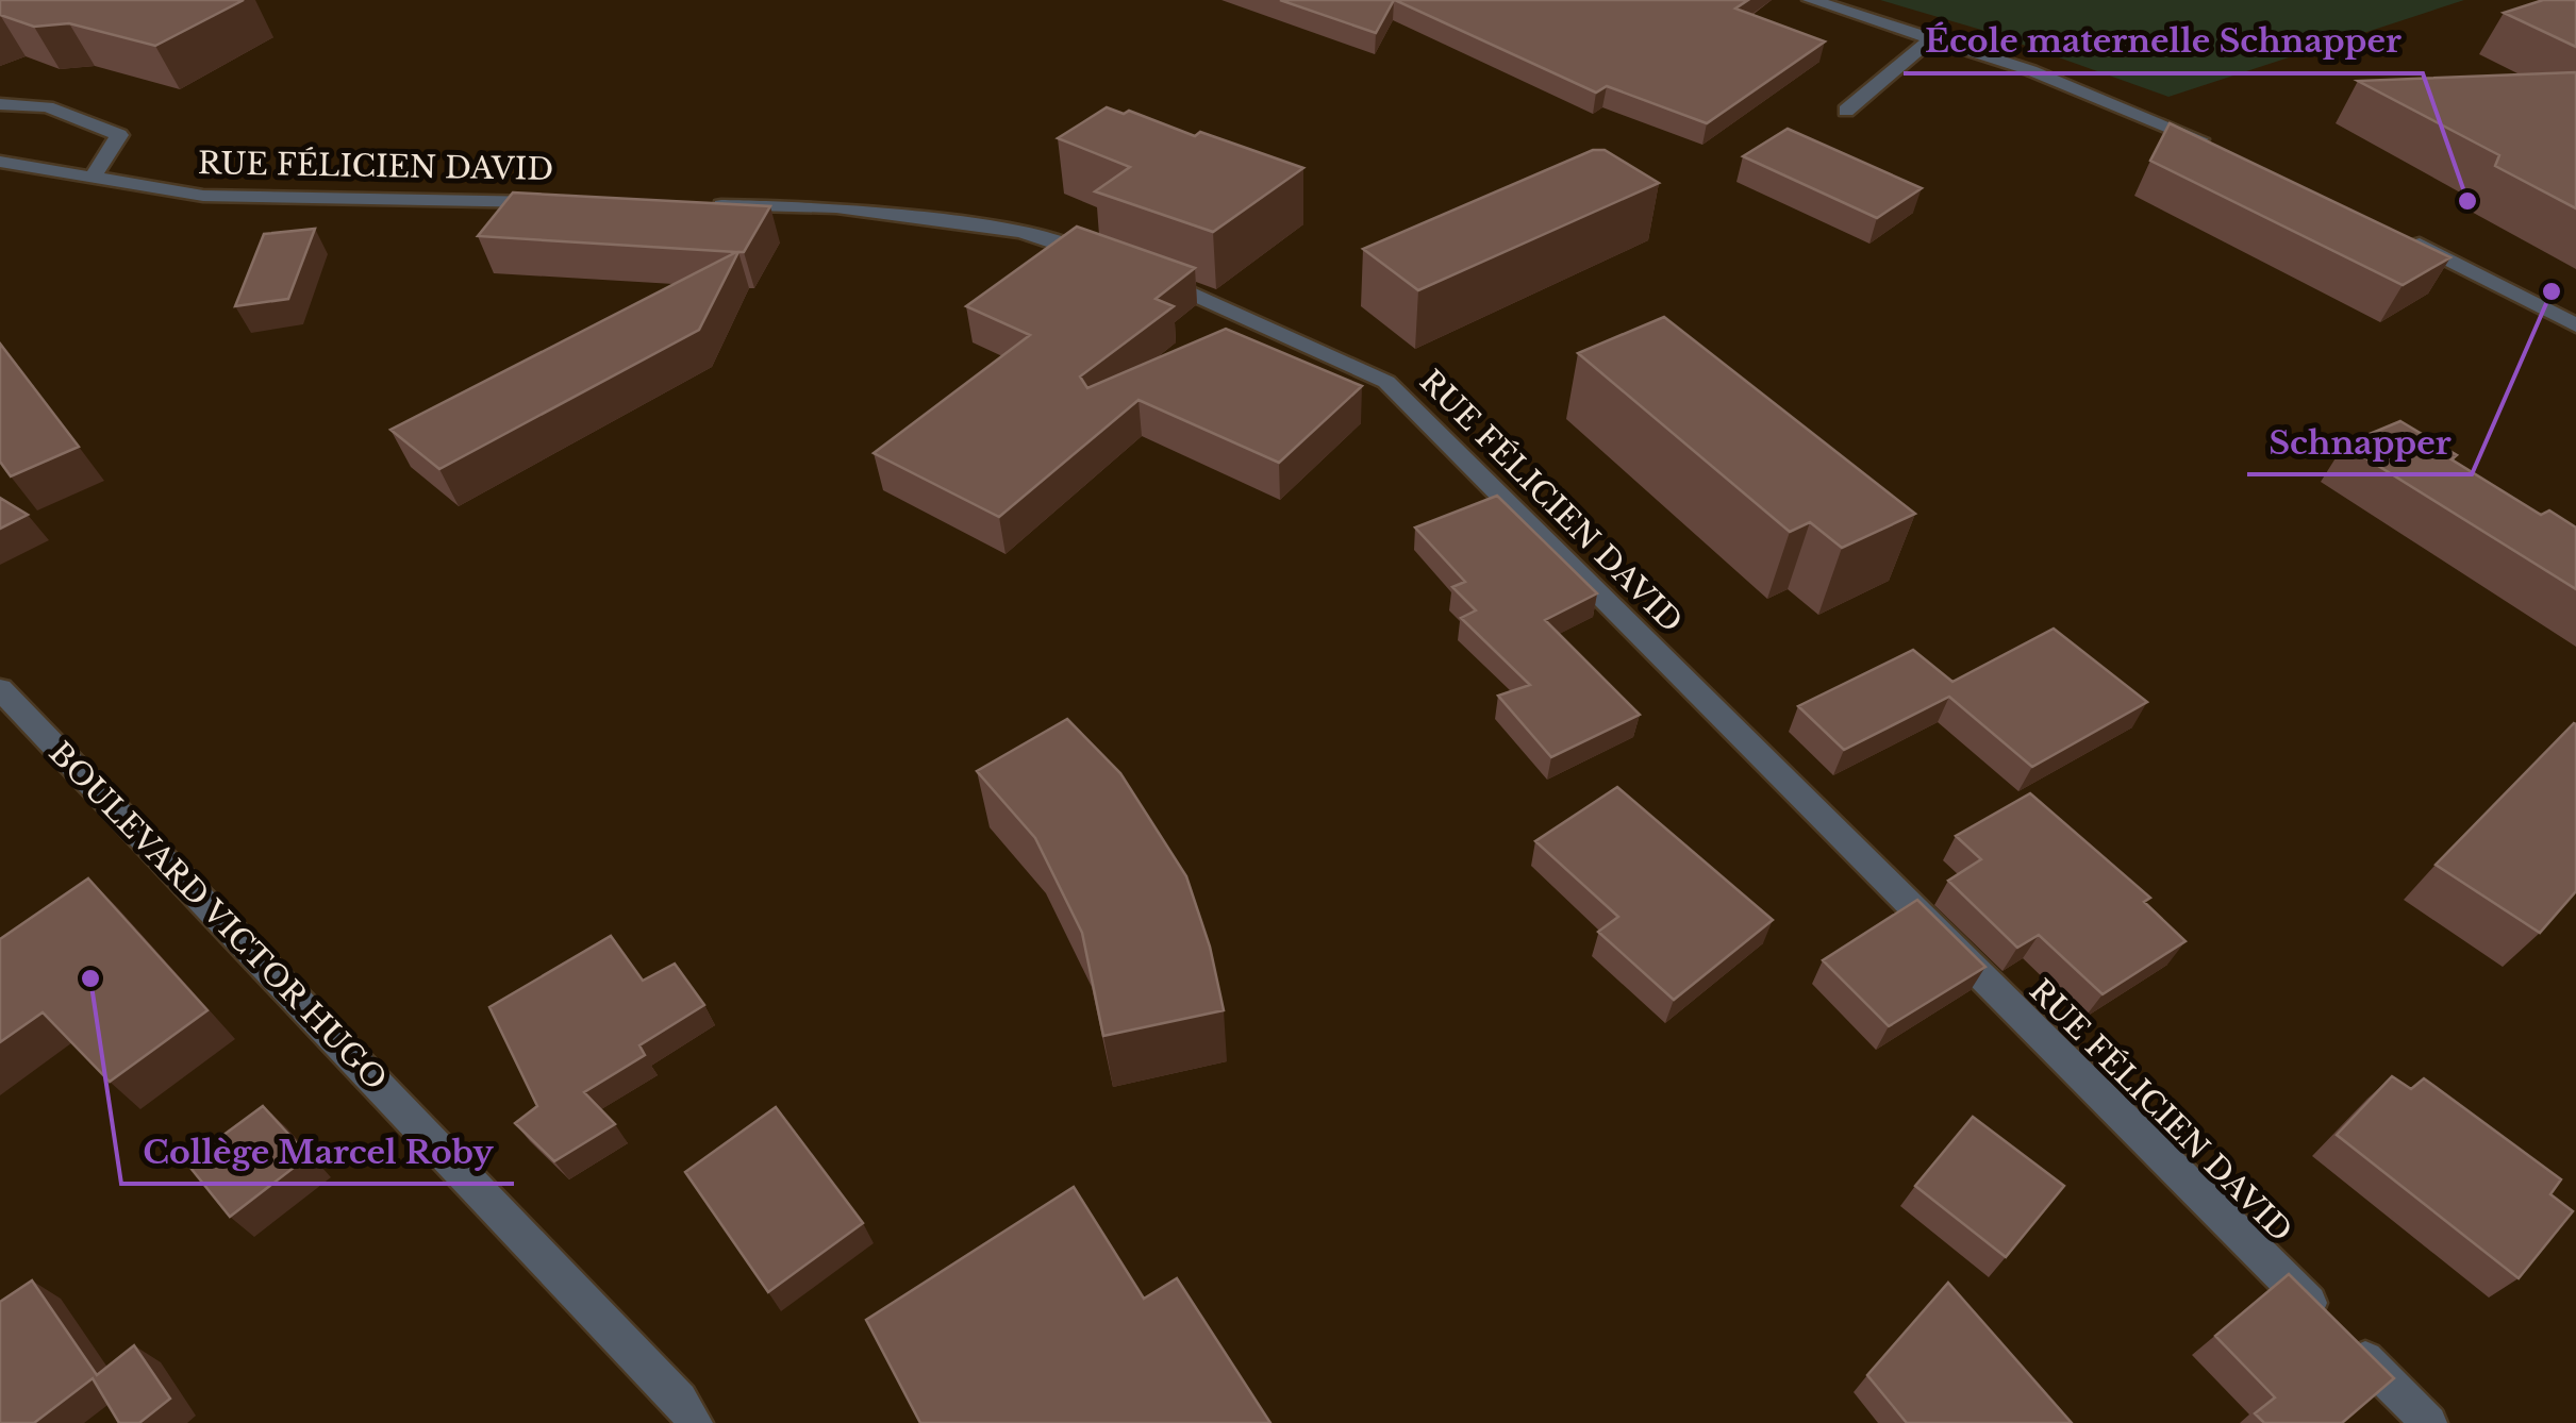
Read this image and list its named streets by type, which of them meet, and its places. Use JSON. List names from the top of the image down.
{
  "streets": {
    "street": ["RUE FÉLICIEN DAVID", "BOULEVARD VICTOR HUGO"]
  },
  "places": ["École maternelle Schnapper", "Schnapper", "Collège Marcel Roby"]
}
